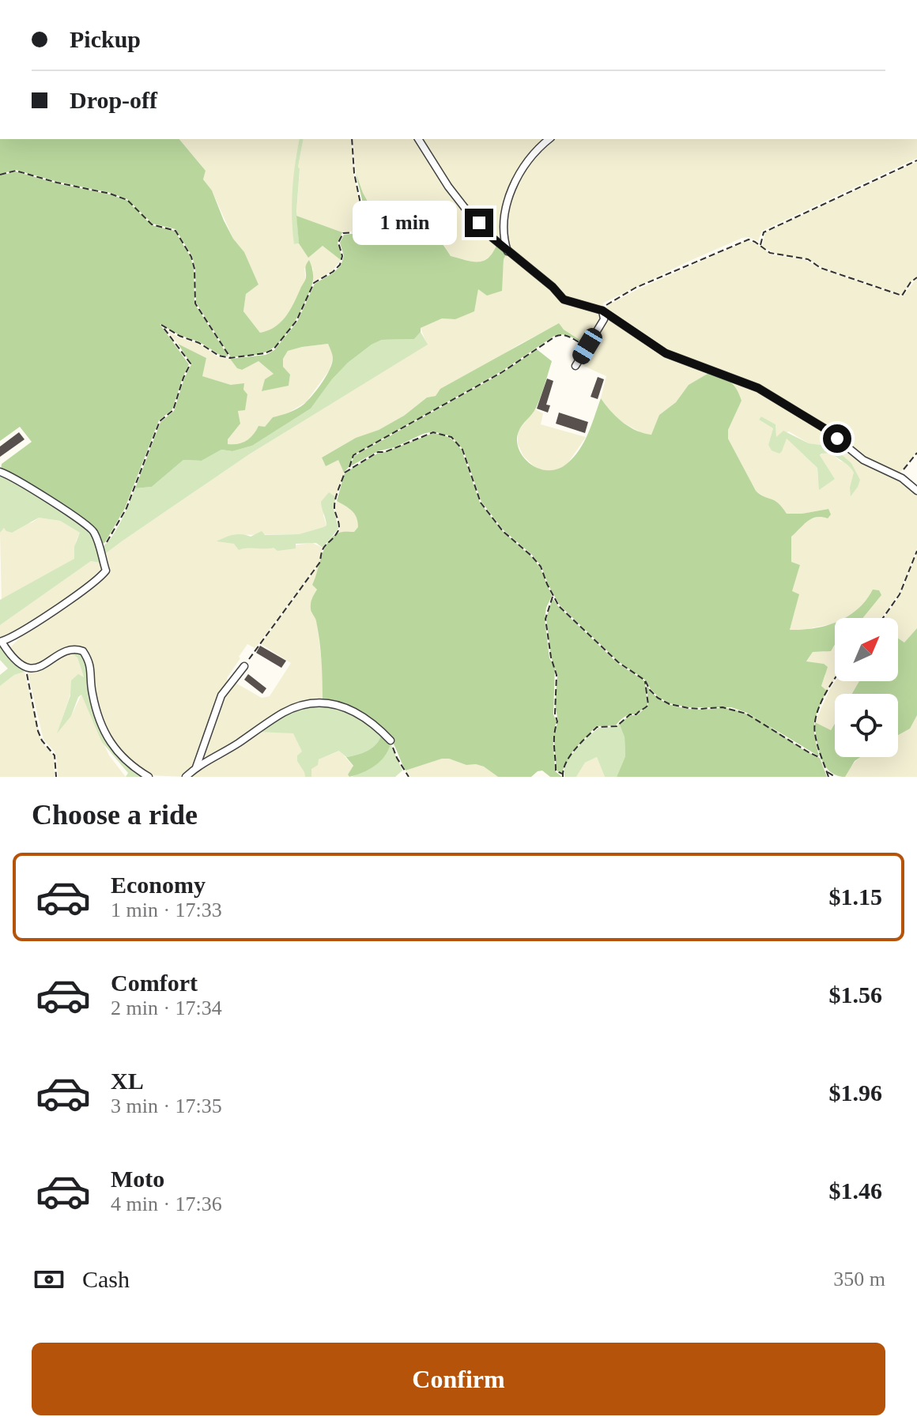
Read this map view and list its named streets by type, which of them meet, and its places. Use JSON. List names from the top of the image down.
{
  "north": "top right",
  "page": {
    "banner": ["Pickup", "Drop-off"],
    "bubble": "1 min",
    "heading": "Choose a ride",
    "list": [
      {
        "name": "Economy",
        "note": "1 min · 17:33",
        "value": "$1.15"
      },
      {
        "name": "Comfort",
        "note": "2 min · 17:34",
        "value": "$1.56"
      },
      {
        "name": "XL",
        "note": "3 min · 17:35",
        "value": "$1.96"
      },
      {
        "name": "Moto",
        "note": "4 min · 17:36",
        "value": "$1.46"
      }
    ],
    "pay": ["Cash", "350 m"],
    "buttons": "Confirm"
  }
}
